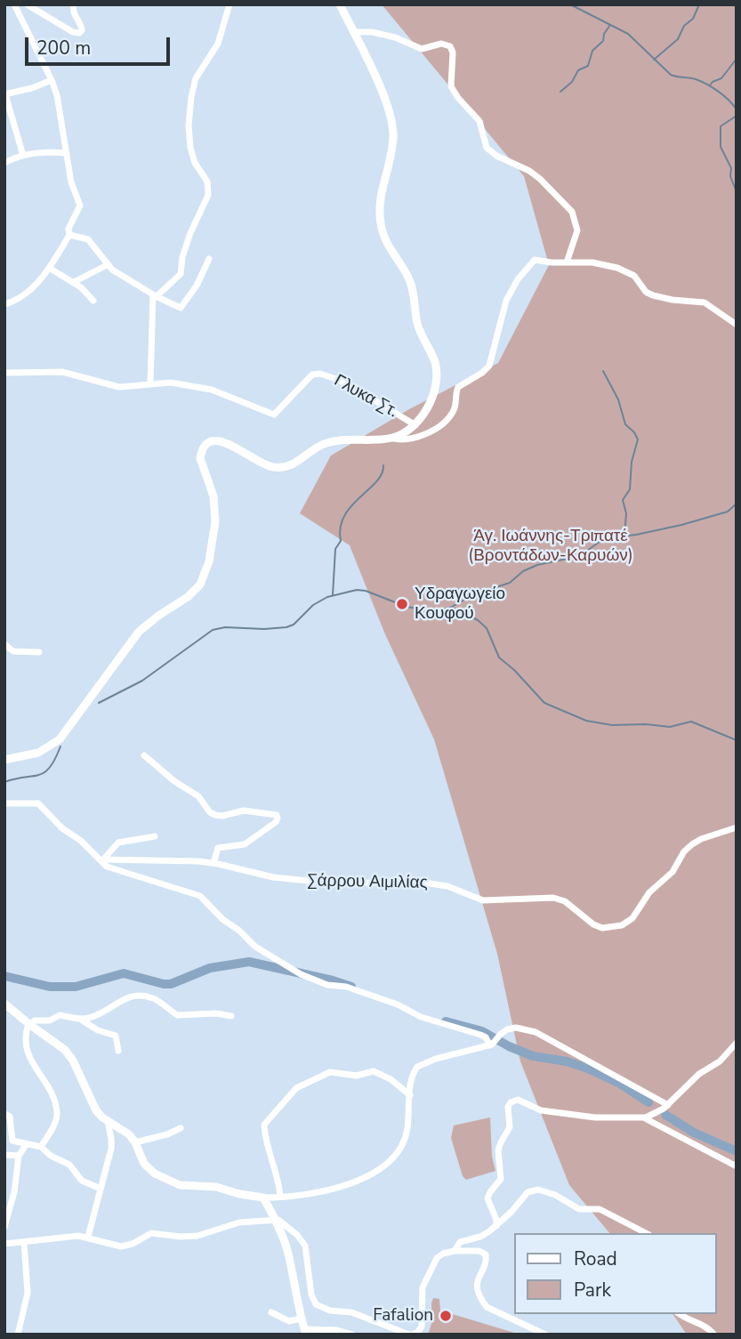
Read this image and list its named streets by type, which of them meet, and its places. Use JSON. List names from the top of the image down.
{
  "streets": {
    "street": ["Γλυκα Στ.", "Σάρρου Αιμιλίας"]
  },
  "parks": ["Άγ. Ιωάννης-Τριπατέ (Βροντάδων-Καρυών)"],
  "places": ["Υδραγωγείο Κουφού", "Fafalion"],
  "legend": ["Road", "Park"],
  "scale_bar": "200 m"
}
